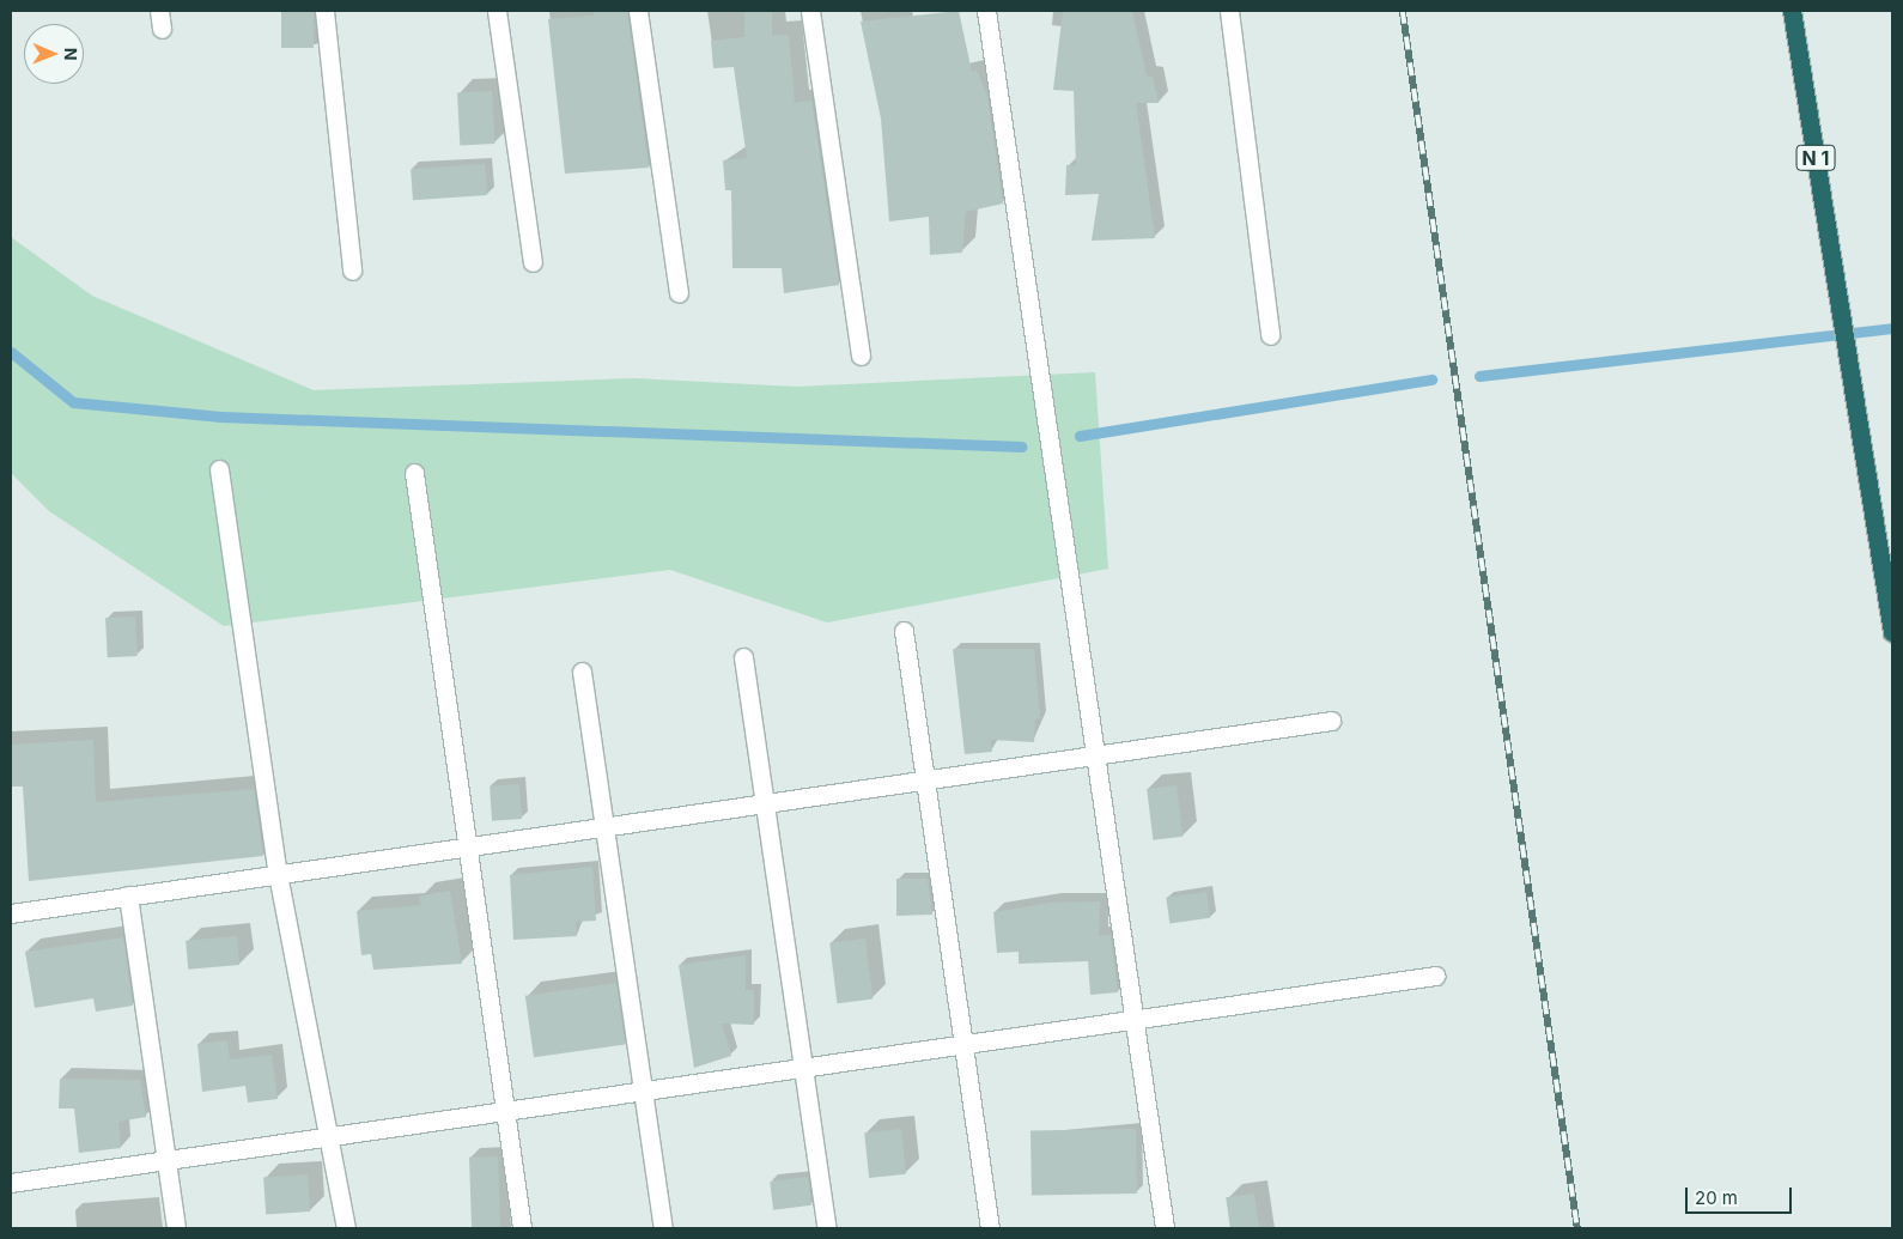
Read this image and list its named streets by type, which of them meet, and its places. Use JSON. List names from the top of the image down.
{
  "streets": {
    "highway": ["N 1"]
  },
  "scale_bar": "20 m",
  "north": "right"
}
